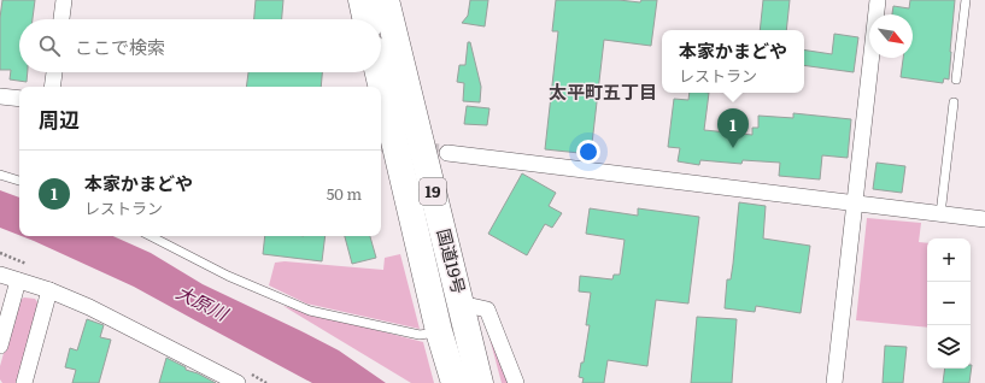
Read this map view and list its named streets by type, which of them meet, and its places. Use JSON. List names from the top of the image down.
{
  "streets": {
    "highway": ["19", "国道19号"]
  },
  "districts": ["太平町五丁目"],
  "water": ["大原川"],
  "north": "bottom right",
  "page": {
    "search": "ここで検索",
    "popup": ["本家かまどや", "レストラン"],
    "heading": "周辺",
    "pins": "1",
    "list": [
      {
        "mark": "1",
        "name": "本家かまどや",
        "note": "レストラン",
        "value": "50 m"
      }
    ],
    "map_buttons": ["+", "−"]
  }
}
